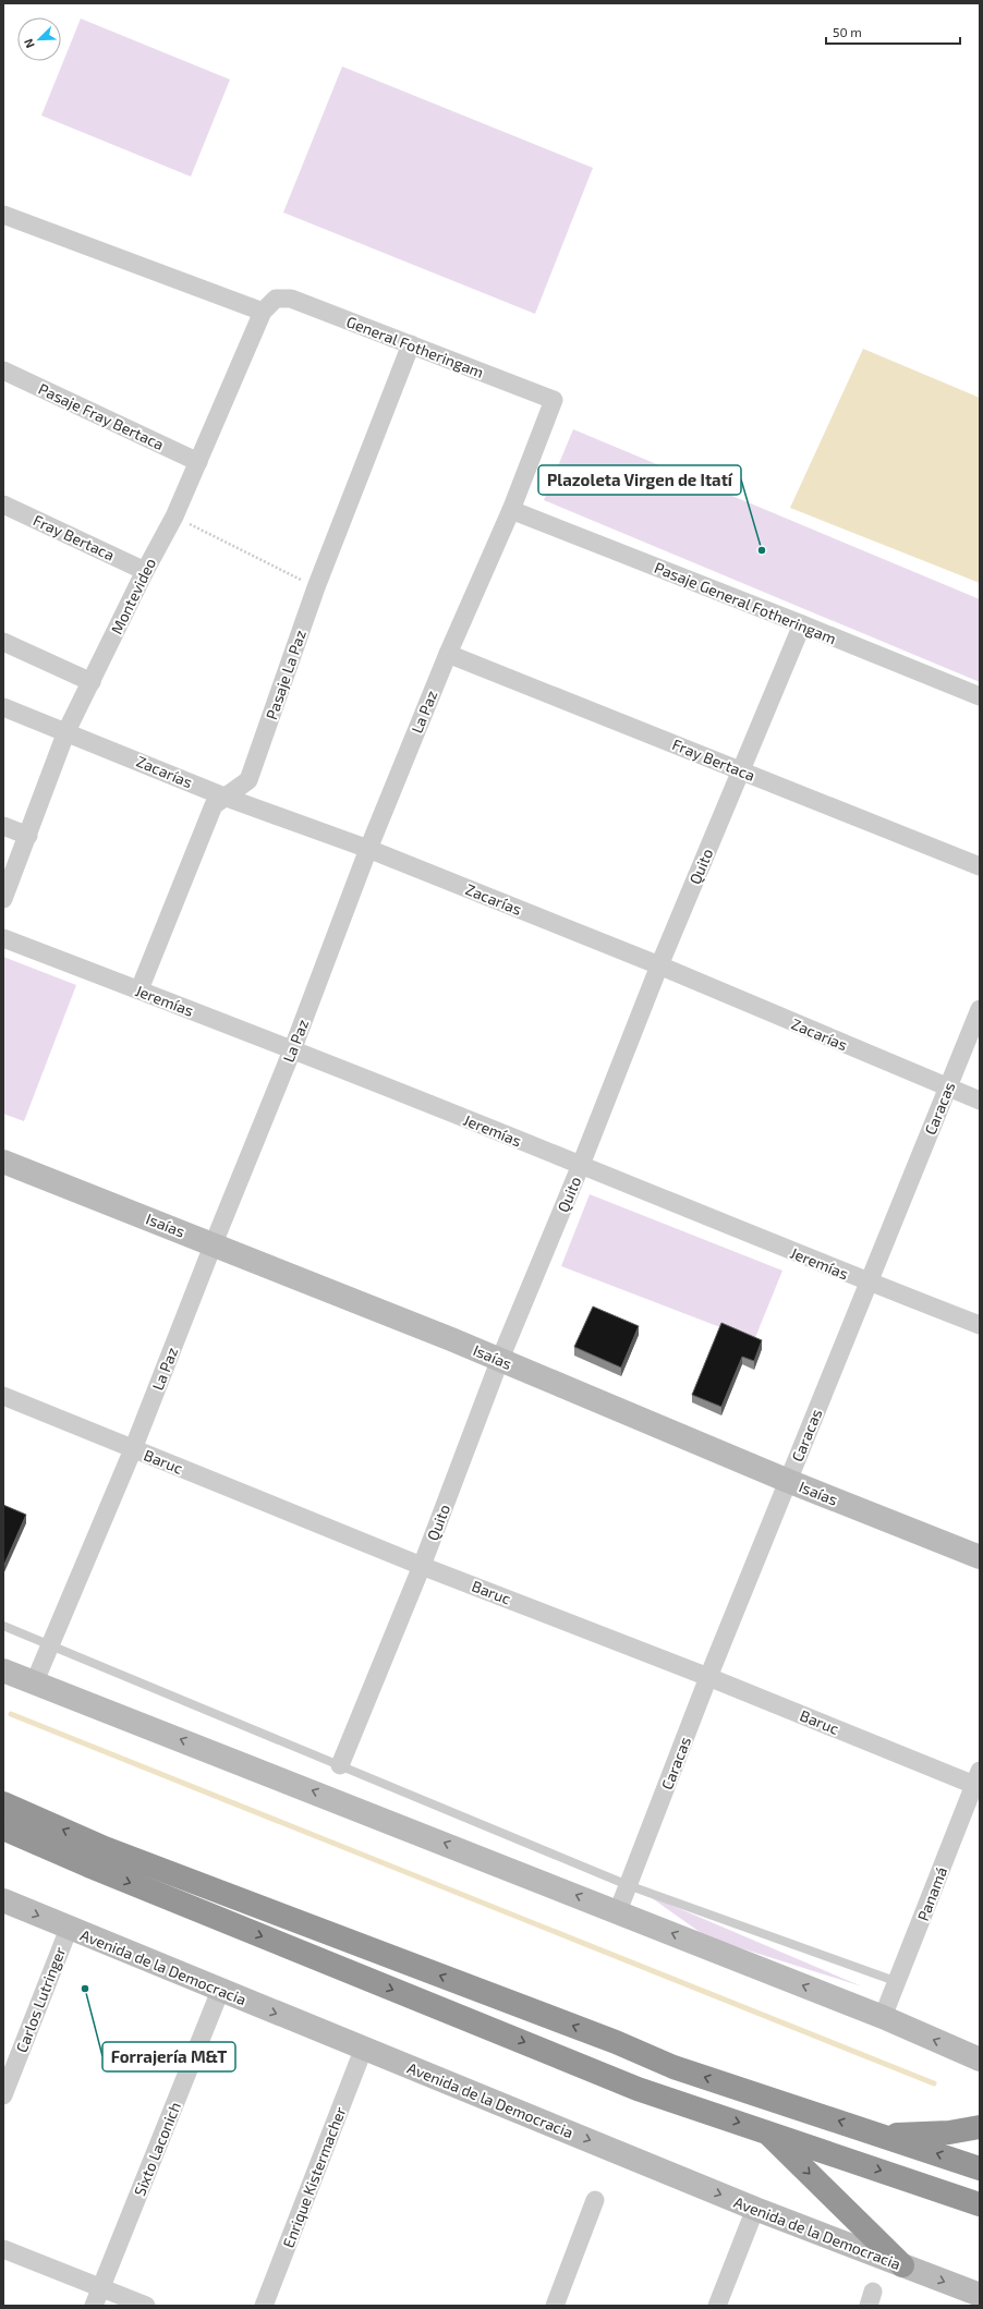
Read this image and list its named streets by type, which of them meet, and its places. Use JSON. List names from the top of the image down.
{
  "streets": {
    "street": [
      "General Fotheringam",
      "Pasaje Fray Bertaca",
      "Fray Bertaca",
      "Montevideo",
      "Pasaje General Fotheringam",
      "Pasaje La Paz",
      "La Paz",
      "Zacarías",
      "Quito",
      "Jeremías",
      "Caracas",
      "Isaías",
      "Baruc",
      "Panamá",
      "Avenida de la Democracia",
      "Carlos Lutringer",
      "Sixto Laconich",
      "Enrique Kistermacher"
    ]
  },
  "crossings": [
    ["General Fotheringam", "Montevideo"],
    ["General Fotheringam", "Pasaje La Paz"],
    ["General Fotheringam", "La Paz"],
    ["Pasaje Fray Bertaca", "Montevideo"],
    ["Fray Bertaca", "Montevideo"],
    ["Fray Bertaca", "La Paz"],
    ["Fray Bertaca", "Quito"],
    ["Montevideo", "Zacarías"],
    ["Pasaje General Fotheringam", "La Paz"],
    ["Pasaje General Fotheringam", "Quito"],
    ["Pasaje La Paz", "Zacarías"],
    ["Pasaje La Paz", "Jeremías"],
    ["La Paz", "Zacarías"],
    ["La Paz", "Jeremías"],
    ["La Paz", "Isaías"],
    ["La Paz", "Baruc"],
    ["Zacarías", "Quito"],
    ["Zacarías", "Caracas"],
    ["Quito", "Jeremías"],
    ["Quito", "Isaías"],
    ["Quito", "Baruc"],
    ["Jeremías", "Caracas"],
    ["Caracas", "Isaías"],
    ["Caracas", "Baruc"],
    ["Baruc", "Panamá"],
    ["Avenida de la Democracia", "Carlos Lutringer"],
    ["Avenida de la Democracia", "Sixto Laconich"],
    ["Avenida de la Democracia", "Enrique Kistermacher"]
  ],
  "one_way": ["Avenida de la Democracia"],
  "places": ["Plazoleta Virgen de Itatí", "Forrajería M&T"],
  "scale_bar": "50 m",
  "north": "bottom left"
}
